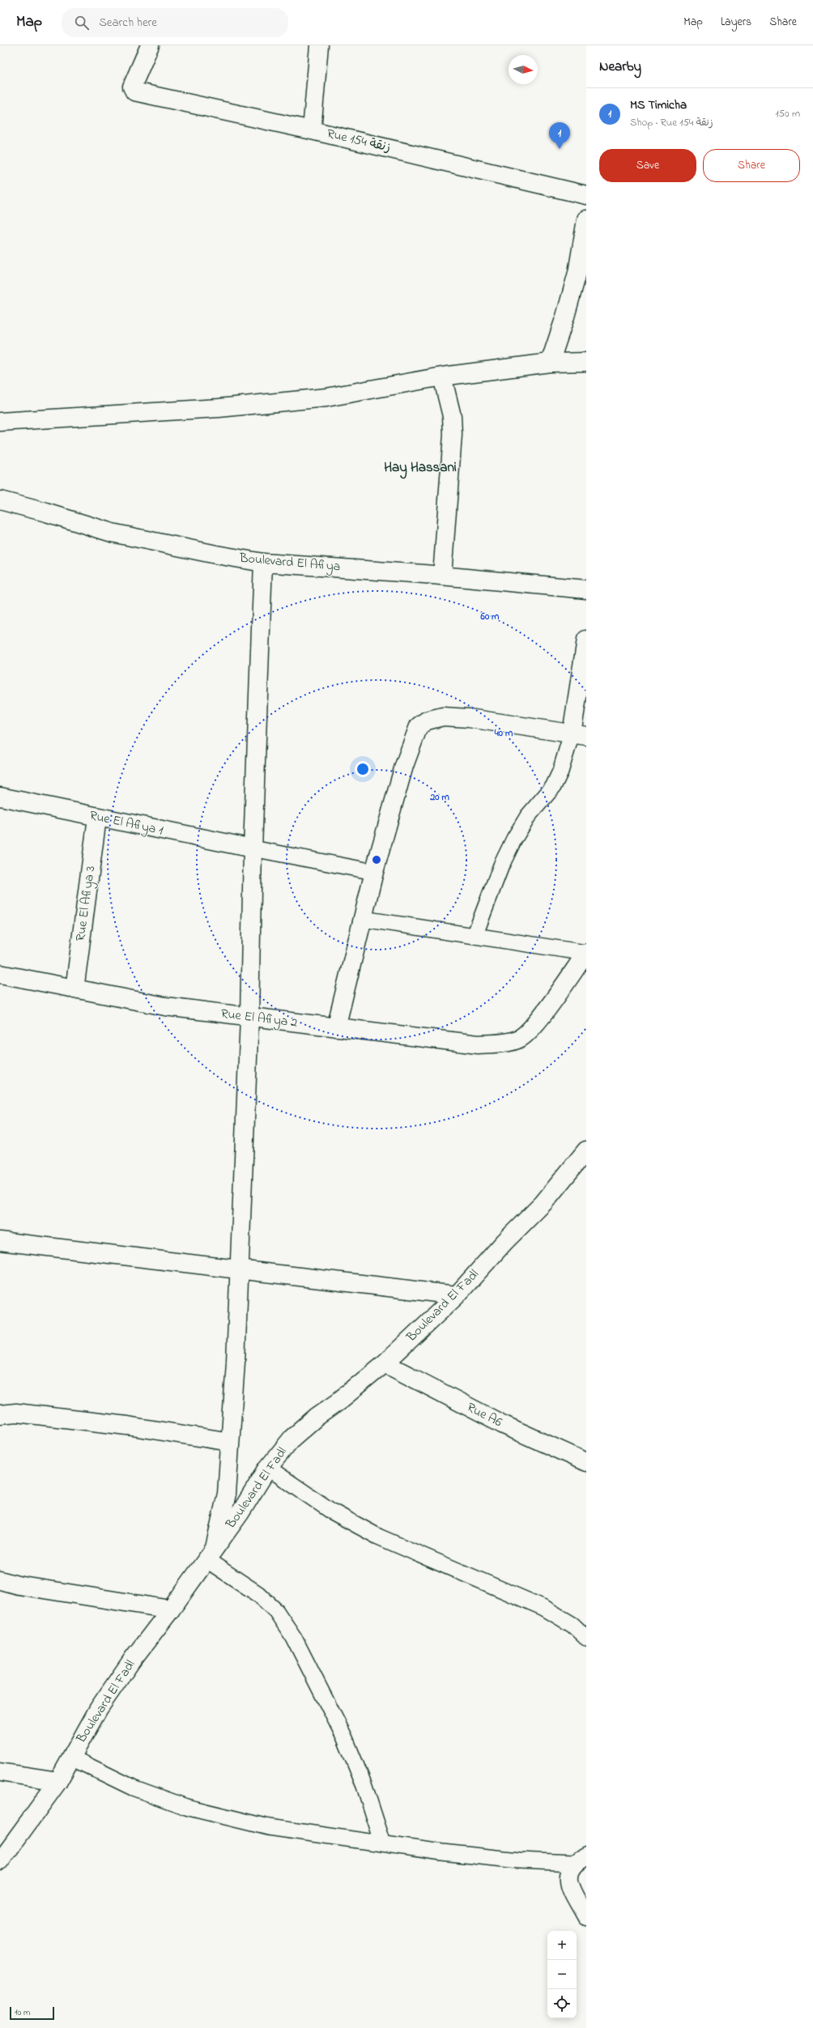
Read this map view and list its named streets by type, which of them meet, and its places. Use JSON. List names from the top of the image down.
{
  "streets": {
    "street": [
      "Rue 154 زنقة",
      "Boulevard El Afiya",
      "Rue El Afiya 1",
      "Rue El Afiya 3",
      "Rue El Afiya 2",
      "Boulevard El Fadl",
      "Rue A6"
    ]
  },
  "crossings": [
    ["Rue El Afiya 1", "Rue El Afiya 3"],
    ["Rue El Afiya 3", "Rue El Afiya 2"],
    ["Boulevard El Fadl", "Rue A6"]
  ],
  "districts": ["Hay Hassani"],
  "scale_bar": "10 m",
  "north": "right",
  "page": {
    "header": "Map",
    "search": "Search here",
    "nav": ["Map", "Layers", "Share"],
    "heading": "Nearby",
    "list": [
      {
        "mark": "1",
        "name": "MS Timicha",
        "note": "Shop · Rue 154 زنقة",
        "value": "150 m"
      }
    ],
    "pins": "1",
    "buttons": ["Save", "Share"],
    "map_buttons": ["+", "−"],
    "scale": "10 m"
  },
  "rings": ["60 m", "40 m", "20 m"]
}
